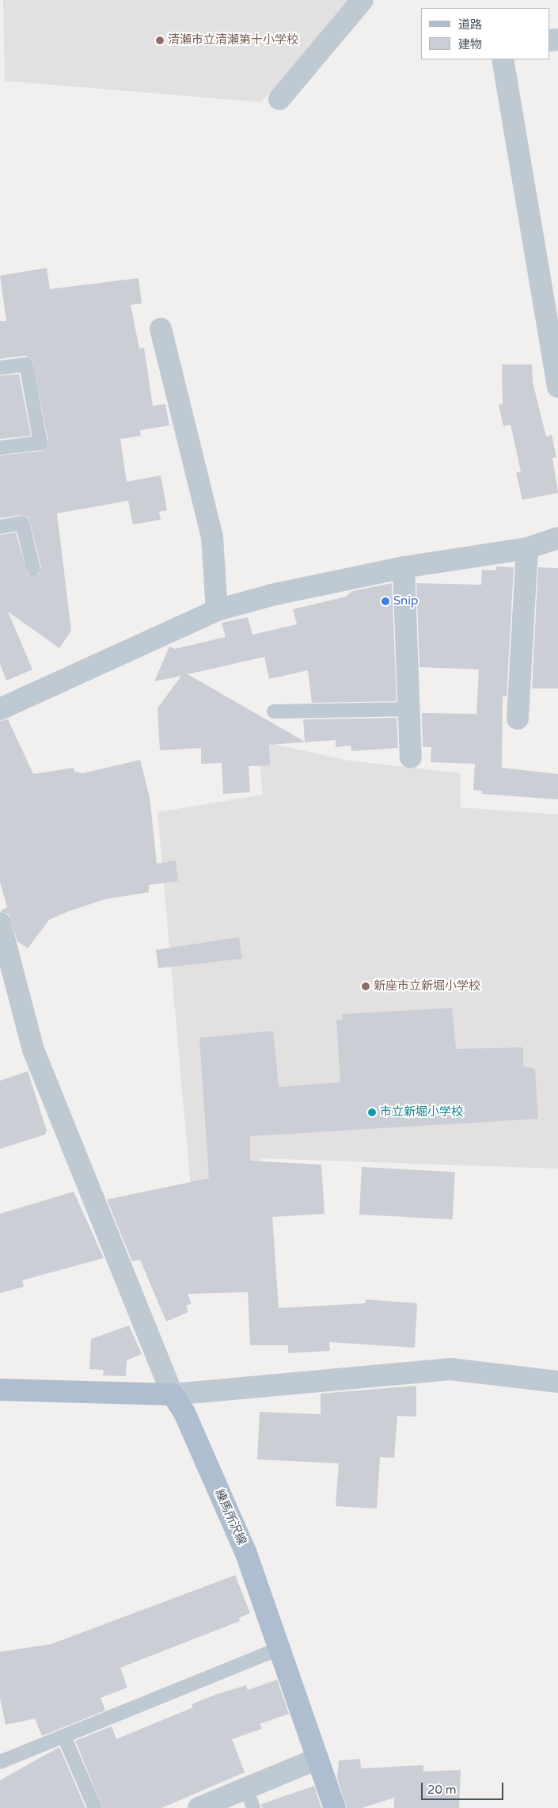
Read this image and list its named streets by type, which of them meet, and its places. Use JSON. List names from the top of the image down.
{
  "streets": {
    "main road": ["練馬所沢線"]
  },
  "places": [
    "清瀬市立清瀬第十小学校",
    "Snip",
    "新座市立新堀小学校",
    "市立新堀小学校"
  ],
  "legend": ["道路", "建物"],
  "scale_bar": "20 m"
}
